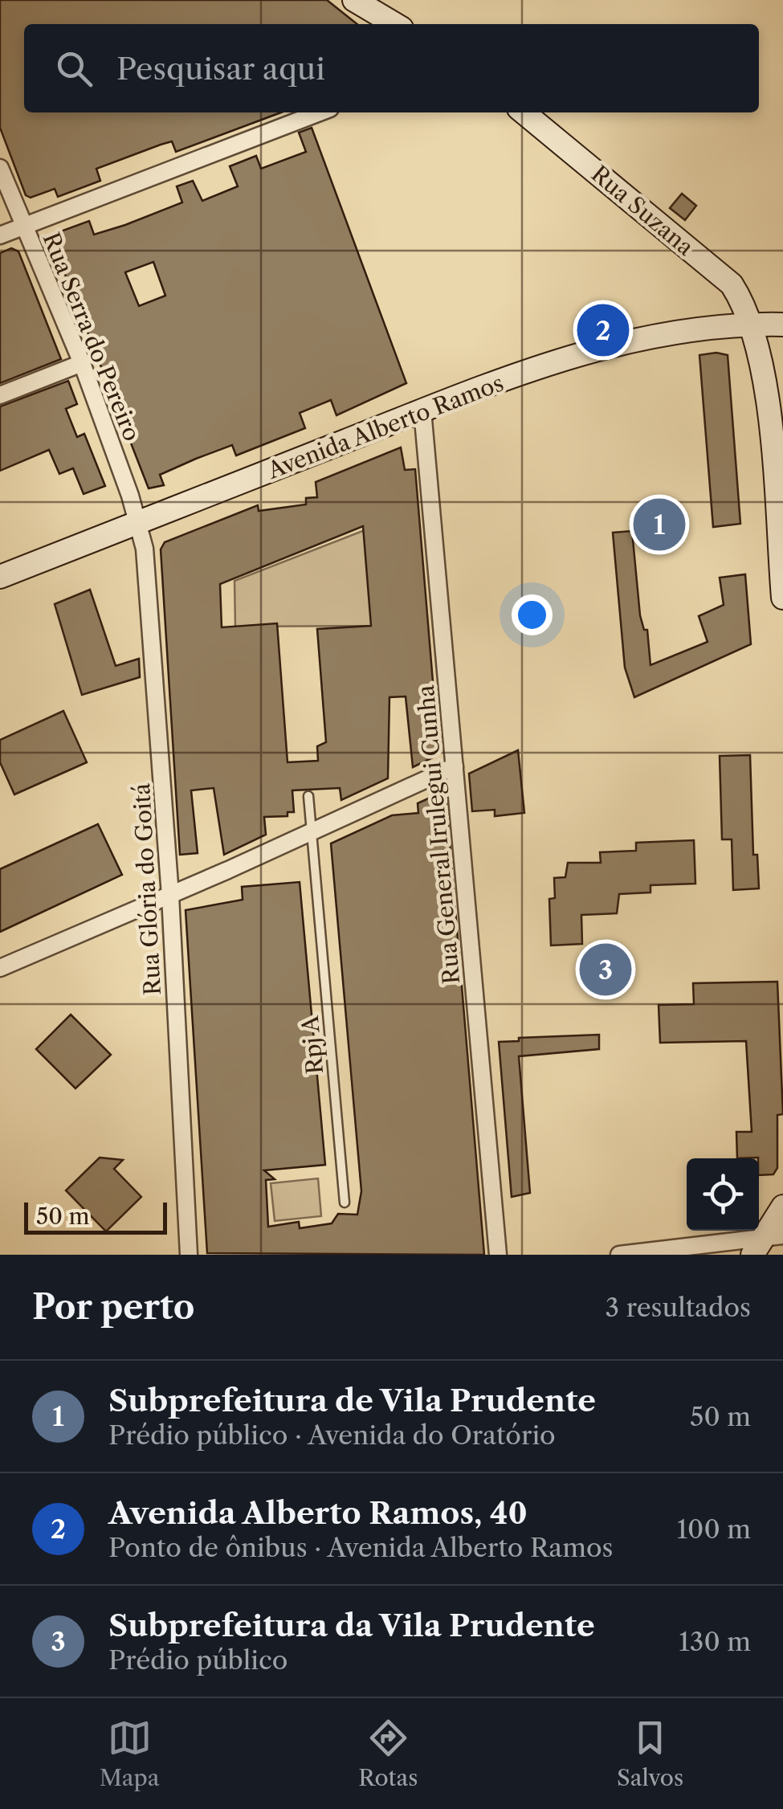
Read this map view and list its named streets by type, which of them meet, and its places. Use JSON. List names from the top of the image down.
{
  "streets": {
    "main road": ["Rua Suzana", "Avenida Alberto Ramos"],
    "street": ["Rua Serra do Pereiro", "Rua General Irulegui Cunha", "Rua Glória do Goitá"],
    "lane": ["Rpj A"]
  },
  "crossings": [
    ["Rua Suzana", "Avenida Alberto Ramos"],
    ["Rua Serra do Pereiro", "Avenida Alberto Ramos"],
    ["Rua Serra do Pereiro", "Rua Glória do Goitá"],
    ["Avenida Alberto Ramos", "Rua General Irulegui Cunha"],
    ["Avenida Alberto Ramos", "Rua Glória do Goitá"]
  ],
  "scale_bar": "50 m",
  "page": {
    "search": "Pesquisar aqui",
    "pins": ["2", "1", "3"],
    "scale": "50 m",
    "heading": ["Por perto", "3 resultados"],
    "list": [
      {
        "mark": "1",
        "name": "Subprefeitura de Vila Prudente",
        "note": "Prédio público · Avenida do Oratório",
        "value": "50 m"
      },
      {
        "mark": "2",
        "name": "Avenida Alberto Ramos, 40",
        "note": "Ponto de ônibus · Avenida Alberto Ramos",
        "value": "100 m"
      },
      {
        "mark": "3",
        "name": "Subprefeitura da Vila Prudente",
        "note": "Prédio público",
        "value": "130 m"
      }
    ],
    "nav": ["Mapa", "Rotas", "Salvos"]
  }
}
